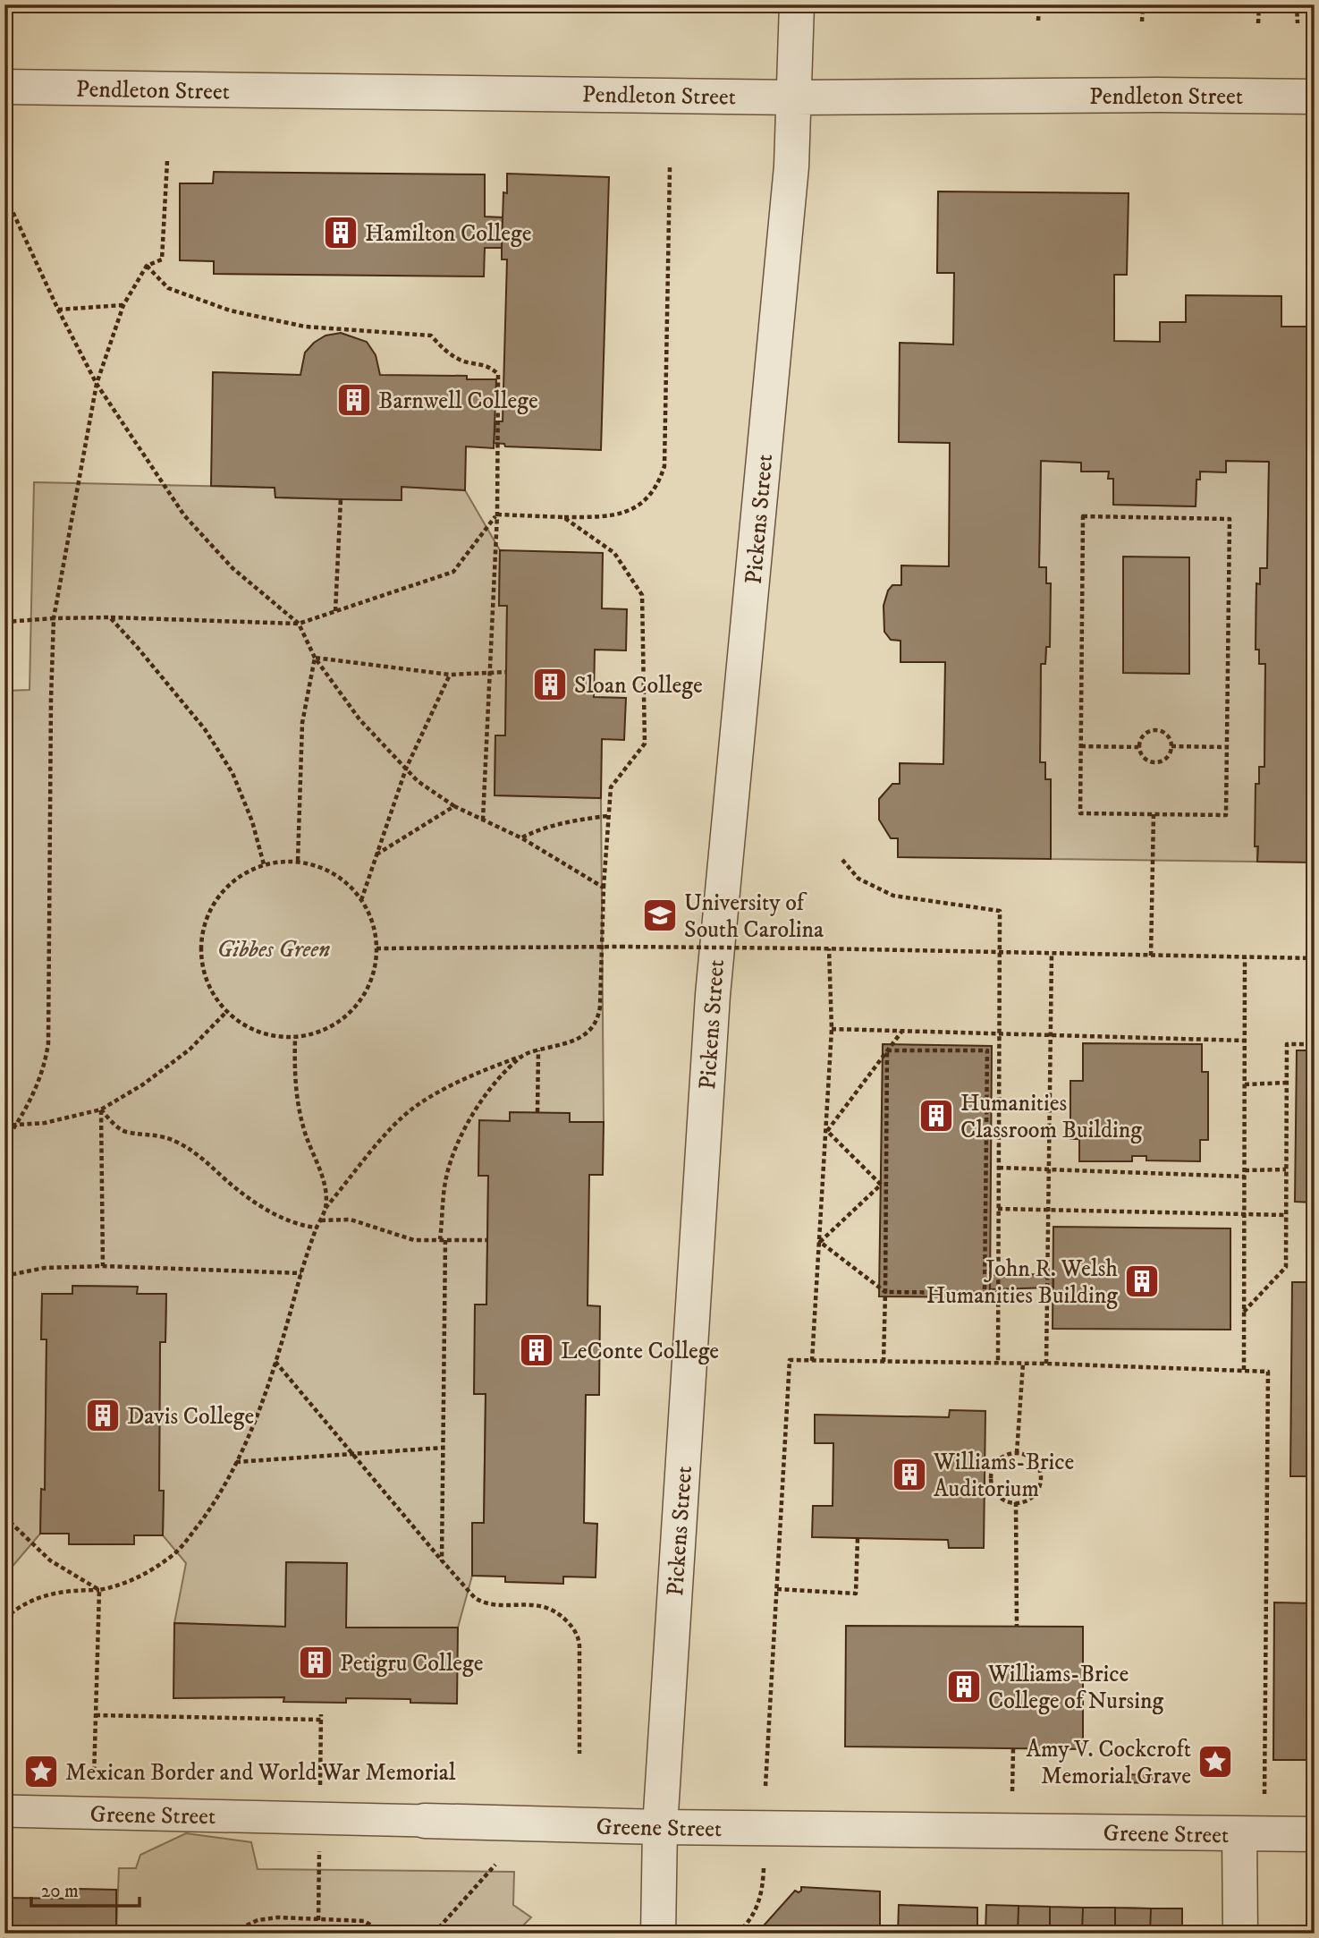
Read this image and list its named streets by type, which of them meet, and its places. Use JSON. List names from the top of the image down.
{
  "streets": {
    "street": ["Pendleton Street", "Pickens Street", "Greene Street"]
  },
  "crossings": [
    ["Pendleton Street", "Pickens Street"],
    ["Pickens Street", "Greene Street"]
  ],
  "parks": ["Gibbes Green"],
  "places": {
    "building": [
      "Hamilton College",
      "Barnwell College",
      "Sloan College",
      "Humanities Classroom Building",
      "John R. Welsh Humanities Building",
      "LeConte College",
      "Davis College",
      "Williams-Brice Auditorium",
      "Petigru College",
      "Williams-Brice College of Nursing"
    ],
    "school or university": ["University of South Carolina"],
    "place": ["Amy V. Cockcroft Memorial Grave", "Mexican Border and World War Memorial"]
  },
  "scale_bar": "20 m"
}
